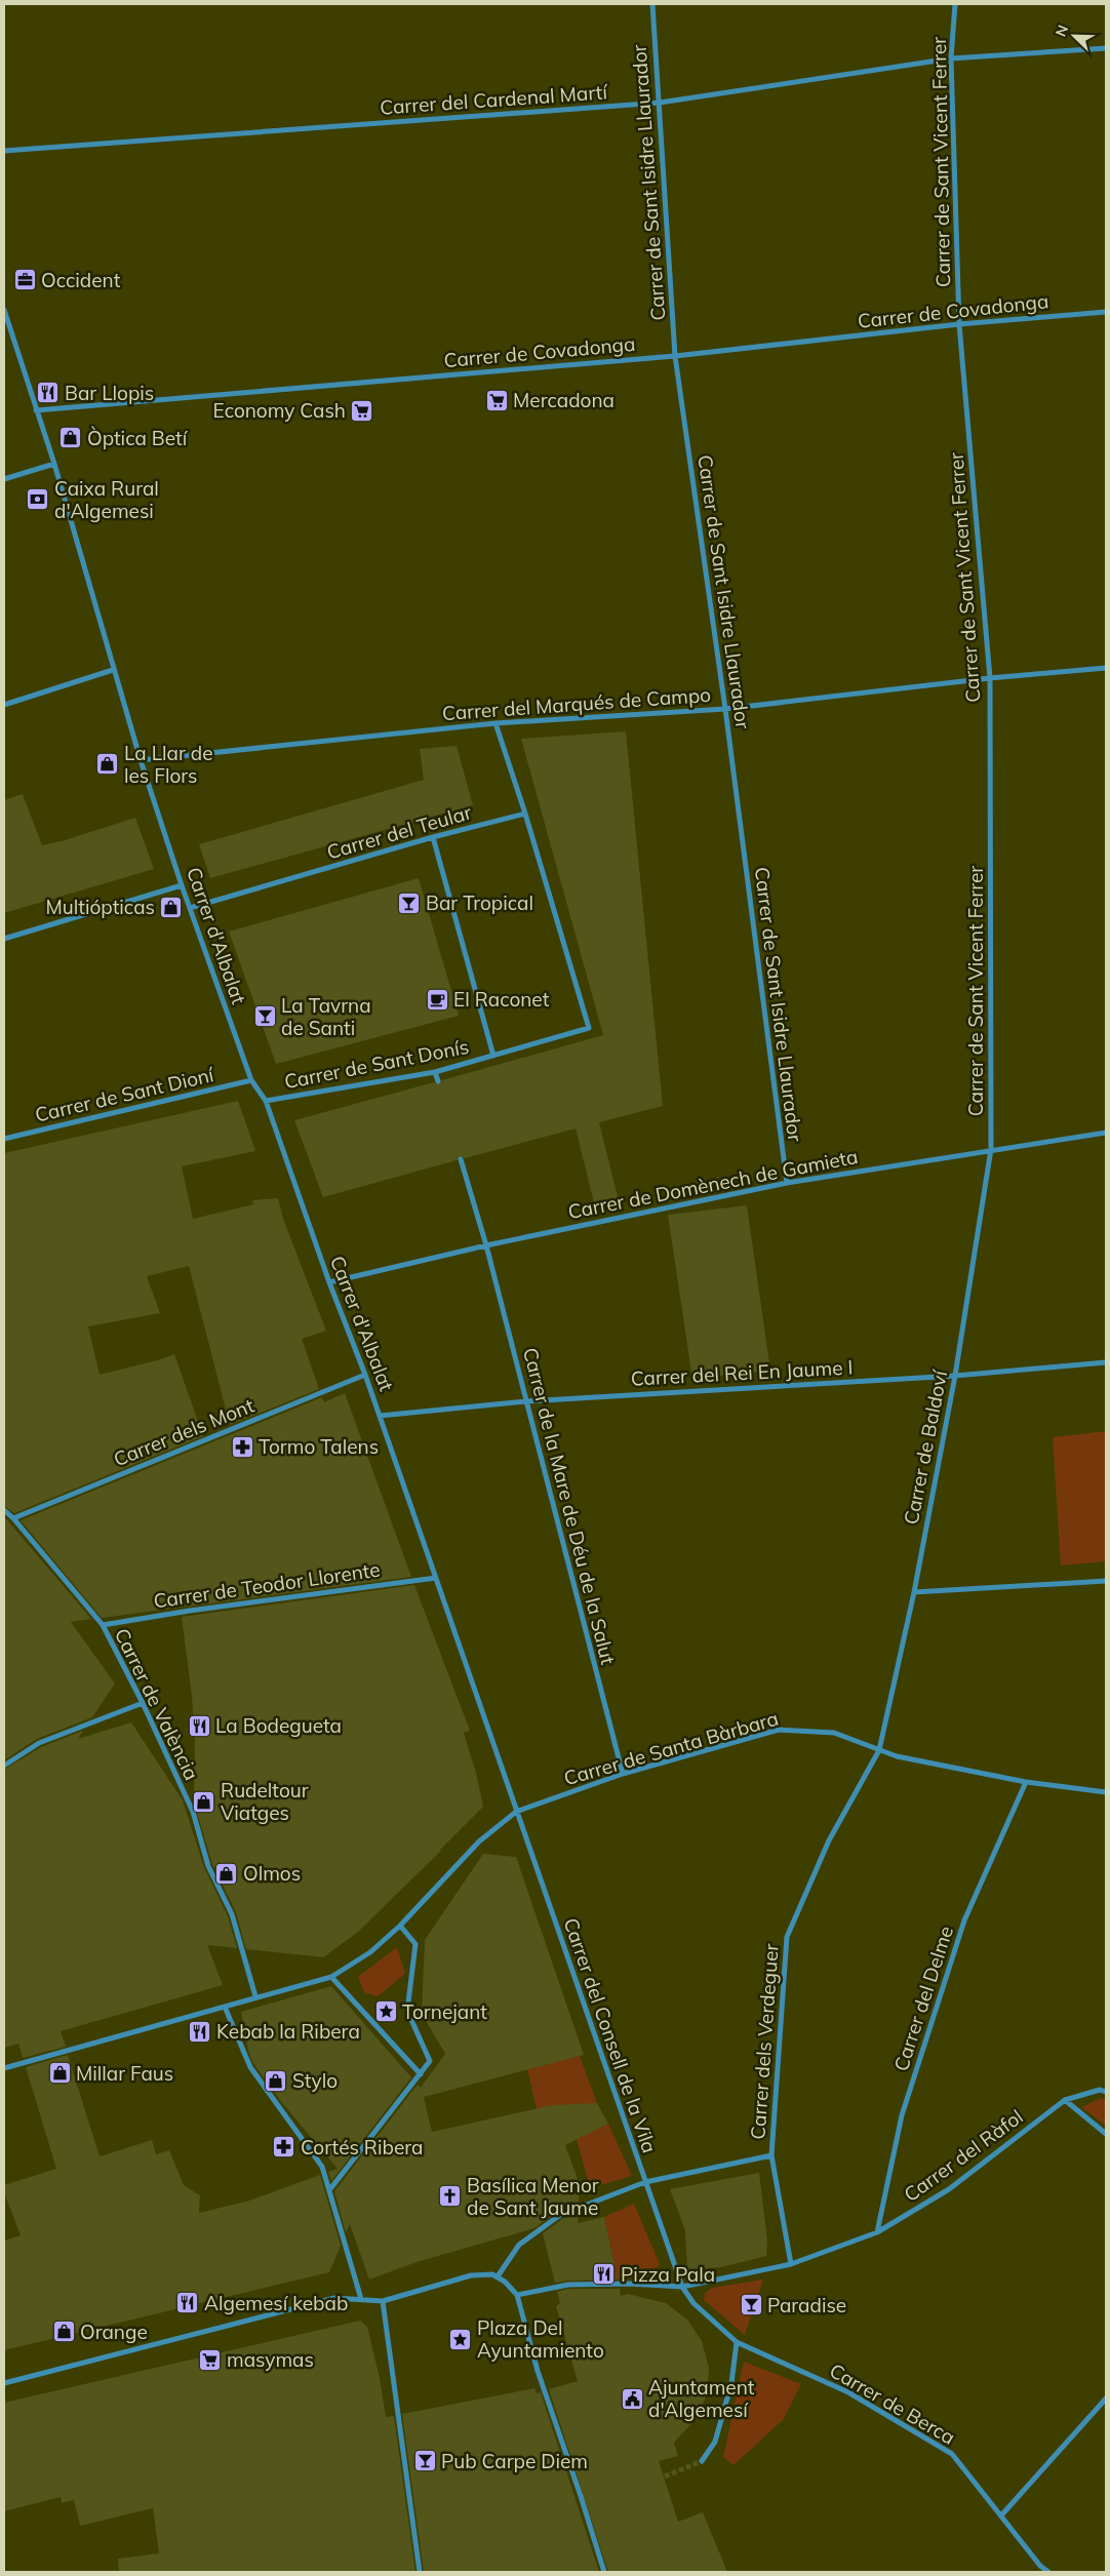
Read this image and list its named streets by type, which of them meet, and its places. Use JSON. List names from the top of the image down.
{
  "streets": {
    "street": [
      "Carrer del Cardenal Martí",
      "Carrer de Sant Vicent Ferrer",
      "Carrer de Sant Isidre Llaurador",
      "Carrer de Covadonga",
      "Carrer del Marqués de Campo",
      "Carrer del Teular",
      "Carrer d'Albalat",
      "Carrer de Sant Donís",
      "Carrer de Sant Dioní",
      "Carrer de Domènech de Gamieta",
      "Carrer del Rei En Jaume I",
      "Carrer dels Mont",
      "Carrer de Baldoví",
      "Carrer de la Mare de Déu de la Salut",
      "Carrer de Teodor Llorente",
      "Carrer de València",
      "Carrer de Santa Bàrbara",
      "Carrer del Delme",
      "Carrer del Consell de la Vila",
      "Carrer dels Verdeguer",
      "Carrer del Ràfol",
      "Carrer de Berca"
    ]
  },
  "crossings": [
    ["Carrer del Cardenal Martí", "Carrer de Sant Vicent Ferrer"],
    ["Carrer del Cardenal Martí", "Carrer de Sant Isidre Llaurador"],
    ["Carrer de Sant Vicent Ferrer", "Carrer de Covadonga"],
    ["Carrer de Sant Vicent Ferrer", "Carrer del Marqués de Campo"],
    ["Carrer de Sant Vicent Ferrer", "Carrer de Domènech de Gamieta"],
    ["Carrer de Sant Vicent Ferrer", "Carrer de Baldoví"],
    ["Carrer de Sant Isidre Llaurador", "Carrer de Covadonga"],
    ["Carrer de Sant Isidre Llaurador", "Carrer del Marqués de Campo"],
    ["Carrer de Sant Isidre Llaurador", "Carrer de Domènech de Gamieta"],
    ["Carrer de Covadonga", "Carrer d'Albalat"],
    ["Carrer del Marqués de Campo", "Carrer d'Albalat"],
    ["Carrer del Teular", "Carrer d'Albalat"],
    ["Carrer del Teular", "Carrer de Sant Donís"],
    ["Carrer d'Albalat", "Carrer de Sant Donís"],
    ["Carrer d'Albalat", "Carrer de Sant Dioní"],
    ["Carrer d'Albalat", "Carrer de Domènech de Gamieta"],
    ["Carrer d'Albalat", "Carrer del Rei En Jaume I"],
    ["Carrer d'Albalat", "Carrer dels Mont"],
    ["Carrer d'Albalat", "Carrer de Teodor Llorente"],
    ["Carrer d'Albalat", "Carrer del Consell de la Vila"],
    ["Carrer de Domènech de Gamieta", "Carrer de Baldoví"],
    ["Carrer de Domènech de Gamieta", "Carrer de la Mare de Déu de la Salut"],
    ["Carrer del Rei En Jaume I", "Carrer de Baldoví"],
    ["Carrer del Rei En Jaume I", "Carrer de la Mare de Déu de la Salut"],
    ["Carrer dels Mont", "Carrer de València"],
    ["Carrer de Baldoví", "Carrer de Santa Bàrbara"],
    ["Carrer de Baldoví", "Carrer dels Verdeguer"],
    ["Carrer de la Mare de Déu de la Salut", "Carrer de Santa Bàrbara"],
    ["Carrer de Teodor Llorente", "Carrer de València"],
    ["Carrer de Santa Bàrbara", "Carrer del Delme"],
    ["Carrer de Santa Bàrbara", "Carrer del Consell de la Vila"],
    ["Carrer de Santa Bàrbara", "Carrer dels Verdeguer"],
    ["Carrer del Delme", "Carrer del Ràfol"],
    ["Carrer del Consell de la Vila", "Carrer del Ràfol"],
    ["Carrer del Consell de la Vila", "Carrer de Berca"],
    ["Carrer dels Verdeguer", "Carrer del Ràfol"]
  ],
  "places": {
    "office": ["Occident"],
    "restaurant": [
      "Bar Llopis",
      "La Bodegueta",
      "Kebab la Ribera",
      "Pizza Pala",
      "Algemesí kebab"
    ],
    "supermarket": ["Mercadona", "Economy Cash", "masymas"],
    "shop": [
      "Òptica Betí",
      "La Llar de les Flors",
      "Multiópticas",
      "Rudeltour Viatges",
      "Olmos",
      "Millar Faus",
      "Stylo",
      "Orange"
    ],
    "bank": ["Caixa Rural d'Algemesi"],
    "bar": [
      "Bar Tropical",
      "La Tavrna de Santi",
      "Paradise",
      "Pub Carpe Diem"
    ],
    "cafe": ["El Raconet"],
    "pharmacy": ["Tormo Talens", "Cortés Ribera"],
    "place": ["Tornejant", "Plaza Del Ayuntamiento"],
    "church": ["Basílica Menor de Sant Jaume"],
    "public building": ["Ajuntament d'Algemesí"]
  },
  "north": "top left"
}
